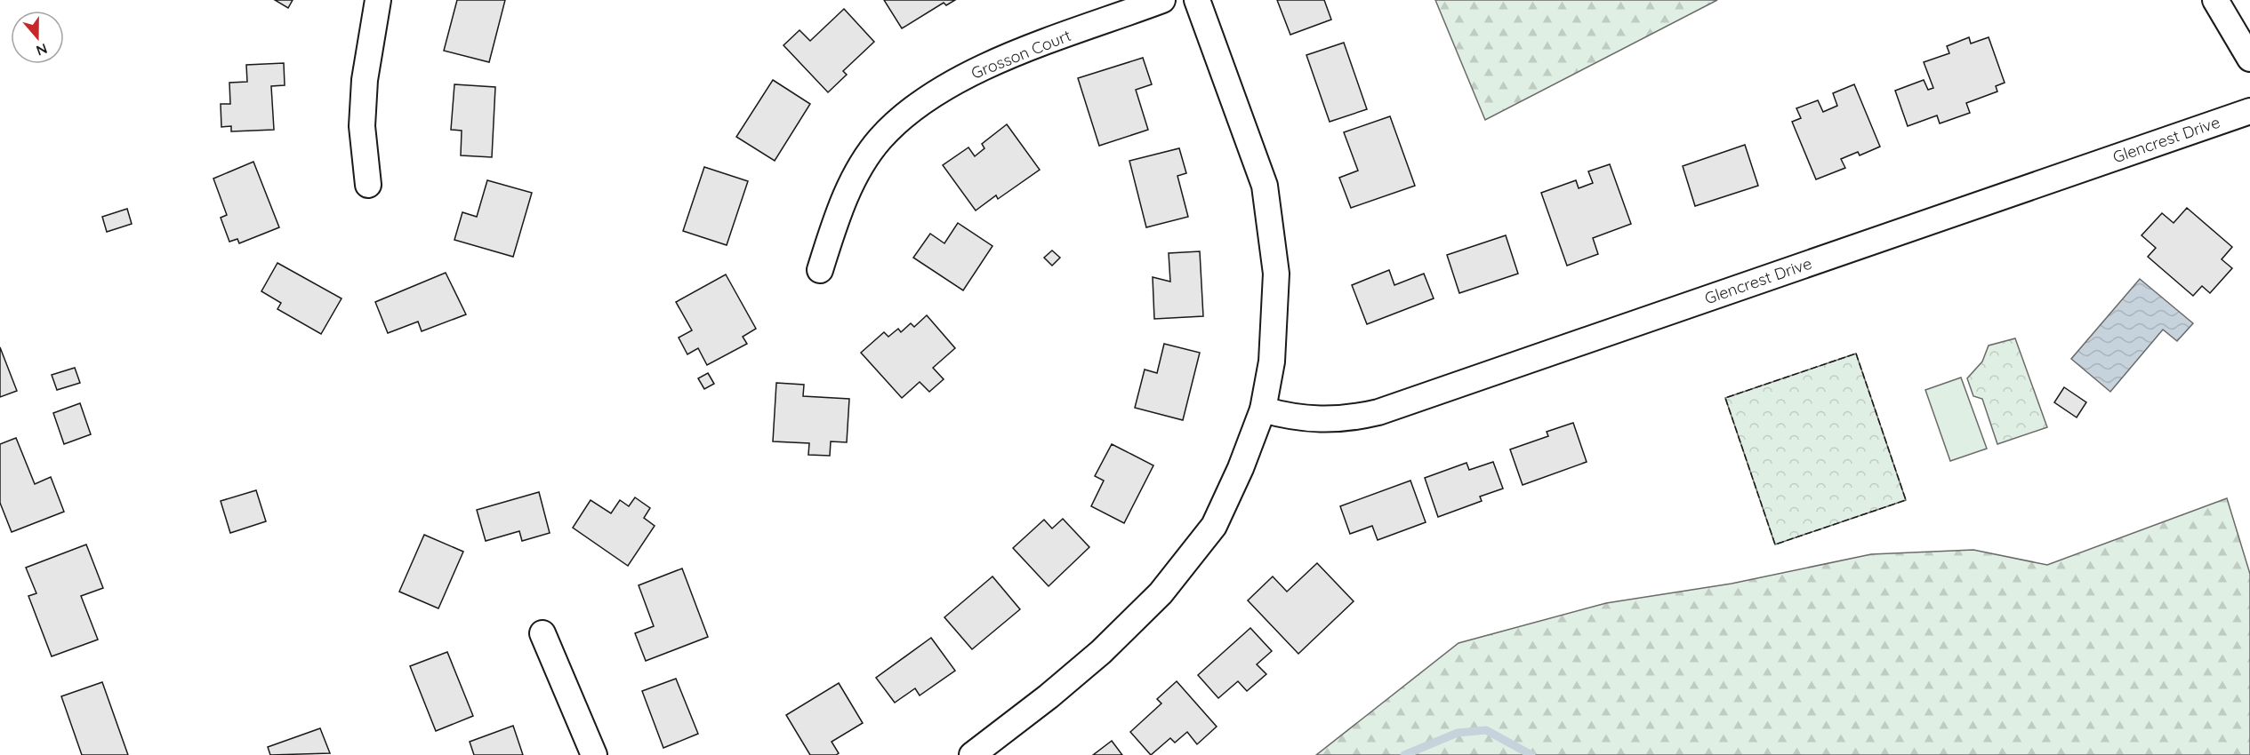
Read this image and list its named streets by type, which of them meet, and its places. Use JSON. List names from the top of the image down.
{
  "streets": {
    "street": ["Grosson Court", "Glencrest Drive"]
  },
  "north": "bottom"
}
